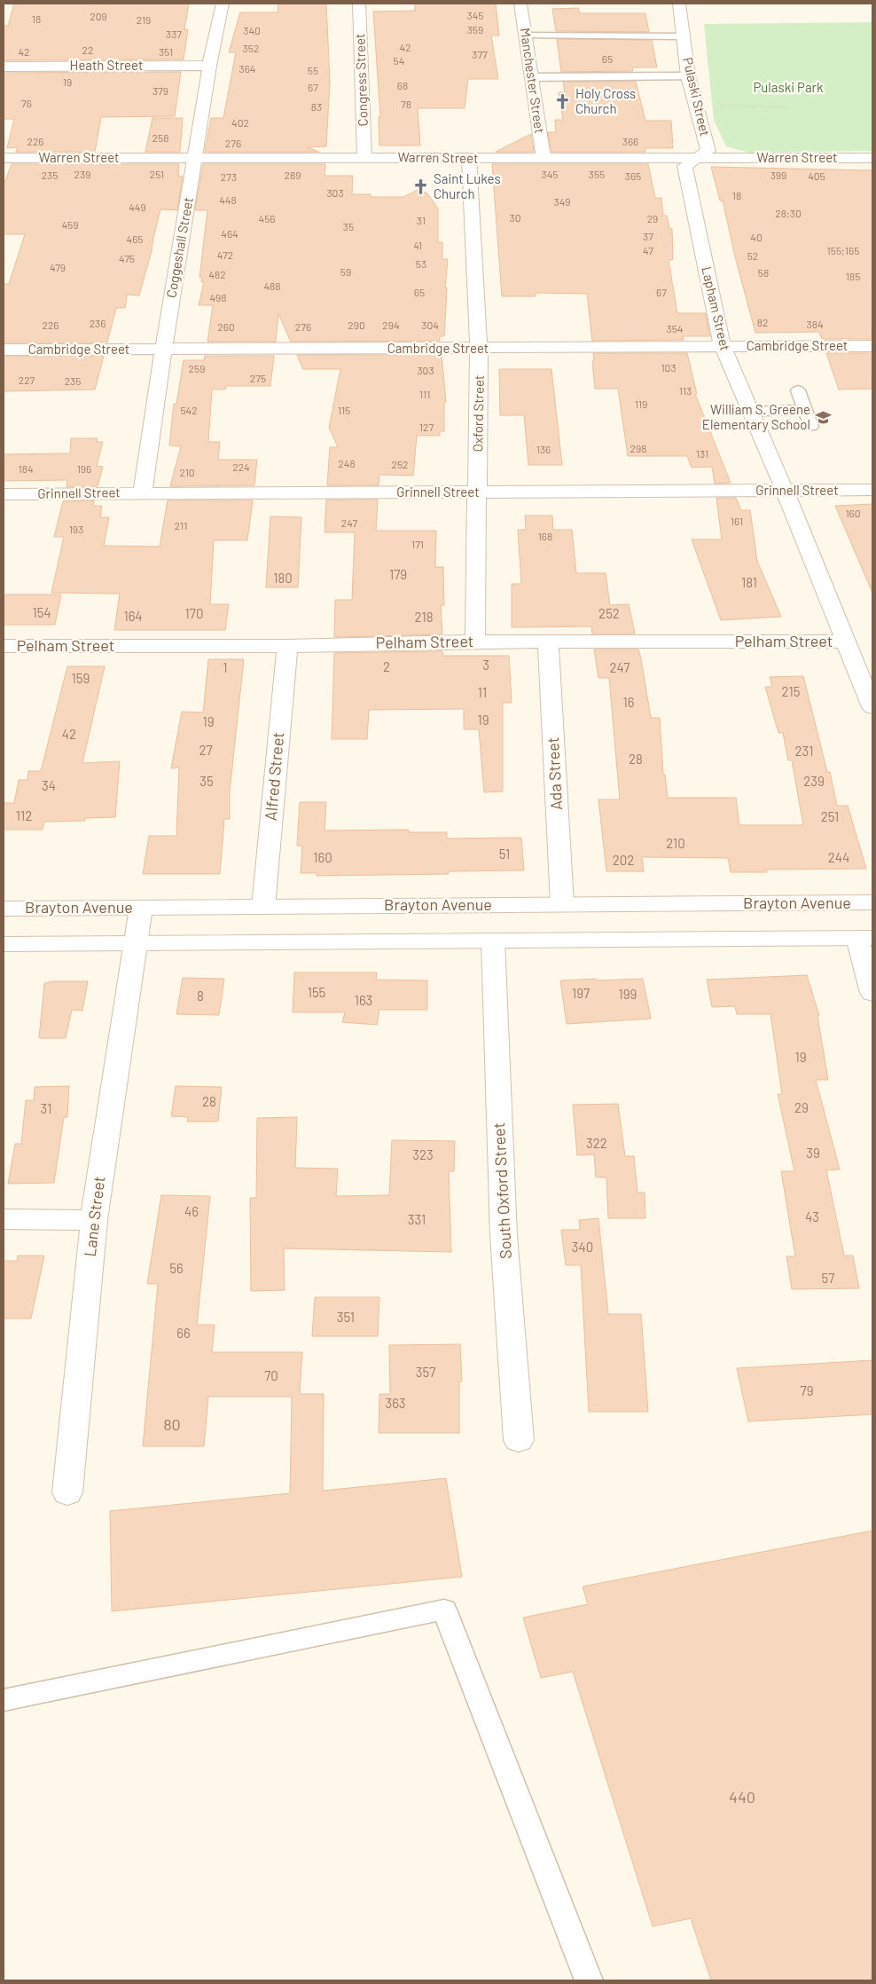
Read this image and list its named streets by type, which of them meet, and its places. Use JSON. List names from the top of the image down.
{
  "streets": {
    "street": [
      "Heath Street",
      "Congress Street",
      "Manchester Street",
      "Pulaski Street",
      "Warren Street",
      "Coggeshall Street",
      "Lapham Street",
      "Cambridge Street",
      "Oxford Street",
      "Grinnell Street",
      "Pelham Street",
      "Ada Street",
      "Alfred Street",
      "Brayton Avenue",
      "South Oxford Street",
      "Lane Street"
    ]
  },
  "crossings": [
    ["Heath Street", "Coggeshall Street"],
    ["Congress Street", "Warren Street"],
    ["Manchester Street", "Warren Street"],
    ["Pulaski Street", "Warren Street"],
    ["Pulaski Street", "Lapham Street"],
    ["Warren Street", "Coggeshall Street"],
    ["Warren Street", "Lapham Street"],
    ["Warren Street", "Oxford Street"],
    ["Coggeshall Street", "Cambridge Street"],
    ["Coggeshall Street", "Grinnell Street"],
    ["Lapham Street", "Cambridge Street"],
    ["Lapham Street", "Grinnell Street"],
    ["Lapham Street", "Pelham Street"],
    ["Cambridge Street", "Oxford Street"],
    ["Oxford Street", "Grinnell Street"],
    ["Oxford Street", "Pelham Street"],
    ["Pelham Street", "Ada Street"],
    ["Pelham Street", "Alfred Street"],
    ["Ada Street", "Brayton Avenue"],
    ["Alfred Street", "Brayton Avenue"],
    ["Brayton Avenue", "Lane Street"]
  ],
  "parks": ["Pulaski Park"],
  "places": {
    "church": ["Holy Cross Church", "Saint Lukes Church"],
    "school or university": ["William S. Greene Elementary School"]
  },
  "house_numbers": [
    "345",
    "209",
    "18",
    "219",
    "359",
    "340",
    "337",
    "42",
    "352",
    "22",
    "42",
    "351",
    "377",
    "65",
    "54",
    "364",
    "55",
    "19",
    "68",
    "67",
    "379",
    "76",
    "78",
    "83",
    "402",
    "258",
    "226",
    "366",
    "276",
    "239",
    "251",
    "345",
    "355",
    "235",
    "289",
    "399",
    "365",
    "405",
    "273",
    "303",
    "18",
    "448",
    "349",
    "449",
    "28;30",
    "30",
    "456",
    "29",
    "31",
    "459",
    "35",
    "464",
    "37",
    "40",
    "465",
    "41",
    "47",
    "155;165",
    "472",
    "52",
    "475",
    "53",
    "479",
    "59",
    "58",
    "482",
    "185",
    "488",
    "65",
    "67",
    "498",
    "82",
    "236",
    "384",
    "226",
    "290",
    "294",
    "304",
    "260",
    "276",
    "354",
    "103",
    "259",
    "303",
    "275",
    "227",
    "235",
    "113",
    "111",
    "119",
    "542",
    "115",
    "127",
    "298",
    "136",
    "131",
    "248",
    "252",
    "224",
    "184",
    "196",
    "210",
    "160",
    "161",
    "247",
    "211",
    "193",
    "168",
    "171",
    "179",
    "180",
    "181",
    "154",
    "170",
    "252",
    "164",
    "218",
    "3",
    "2",
    "1",
    "247",
    "159",
    "215",
    "11",
    "16",
    "19",
    "19",
    "42",
    "27",
    "231",
    "28",
    "35",
    "239",
    "34",
    "112",
    "251",
    "210",
    "51",
    "160",
    "244",
    "202",
    "155",
    "197",
    "199",
    "8",
    "163",
    "19",
    "28",
    "29",
    "31",
    "322",
    "39",
    "323",
    "46",
    "43",
    "331",
    "340",
    "56",
    "57",
    "351",
    "66",
    "357",
    "70",
    "79",
    "363",
    "80",
    "440"
  ]
}
